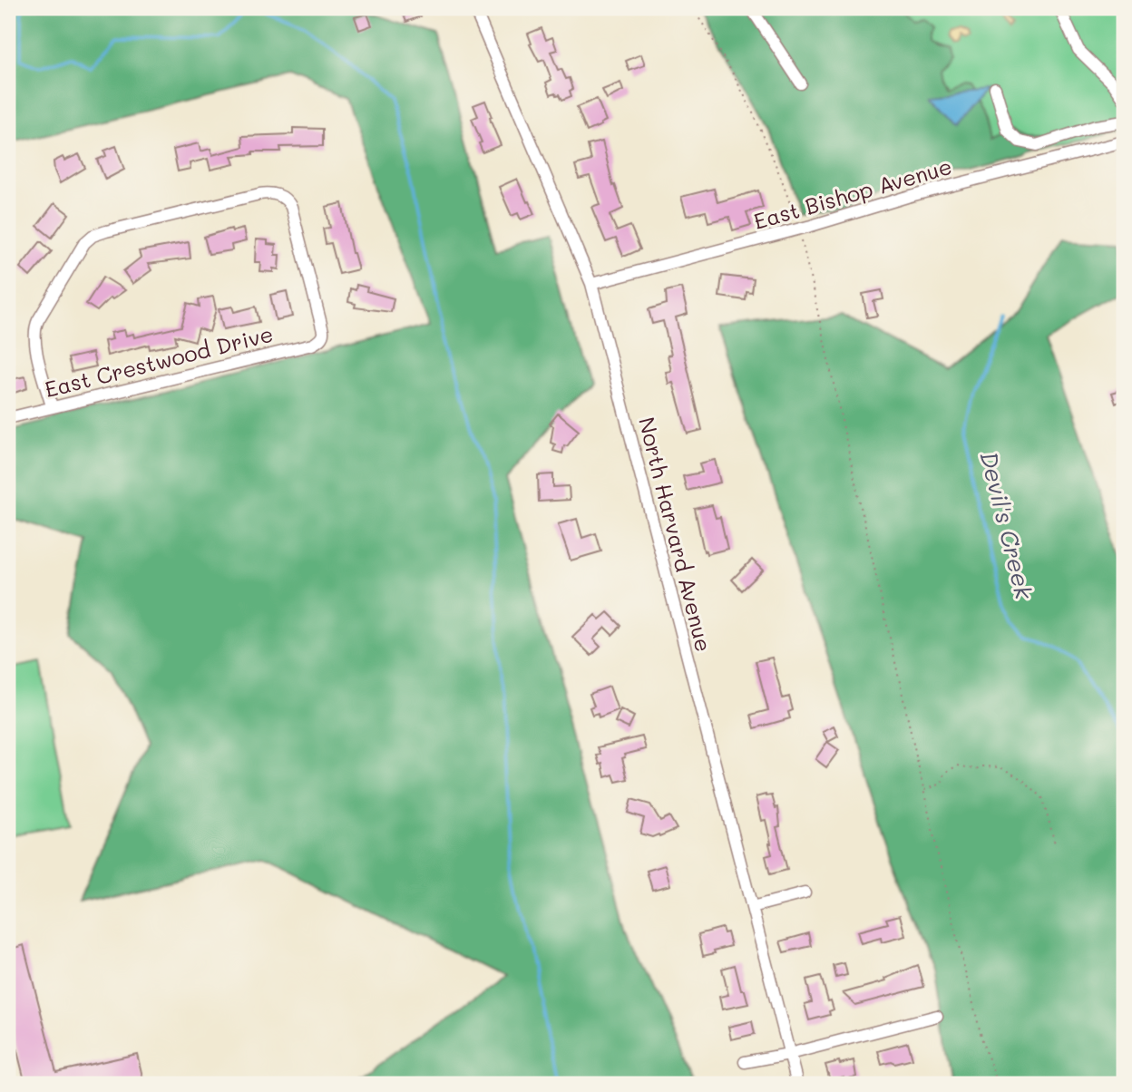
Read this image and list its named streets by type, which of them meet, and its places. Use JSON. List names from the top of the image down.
{
  "streets": {
    "street": ["East Bishop Avenue", "East Crestwood Drive", "North Harvard Avenue"]
  },
  "crossings": [
    ["East Bishop Avenue", "North Harvard Avenue"]
  ],
  "water": ["Devil's Creek"]
}
